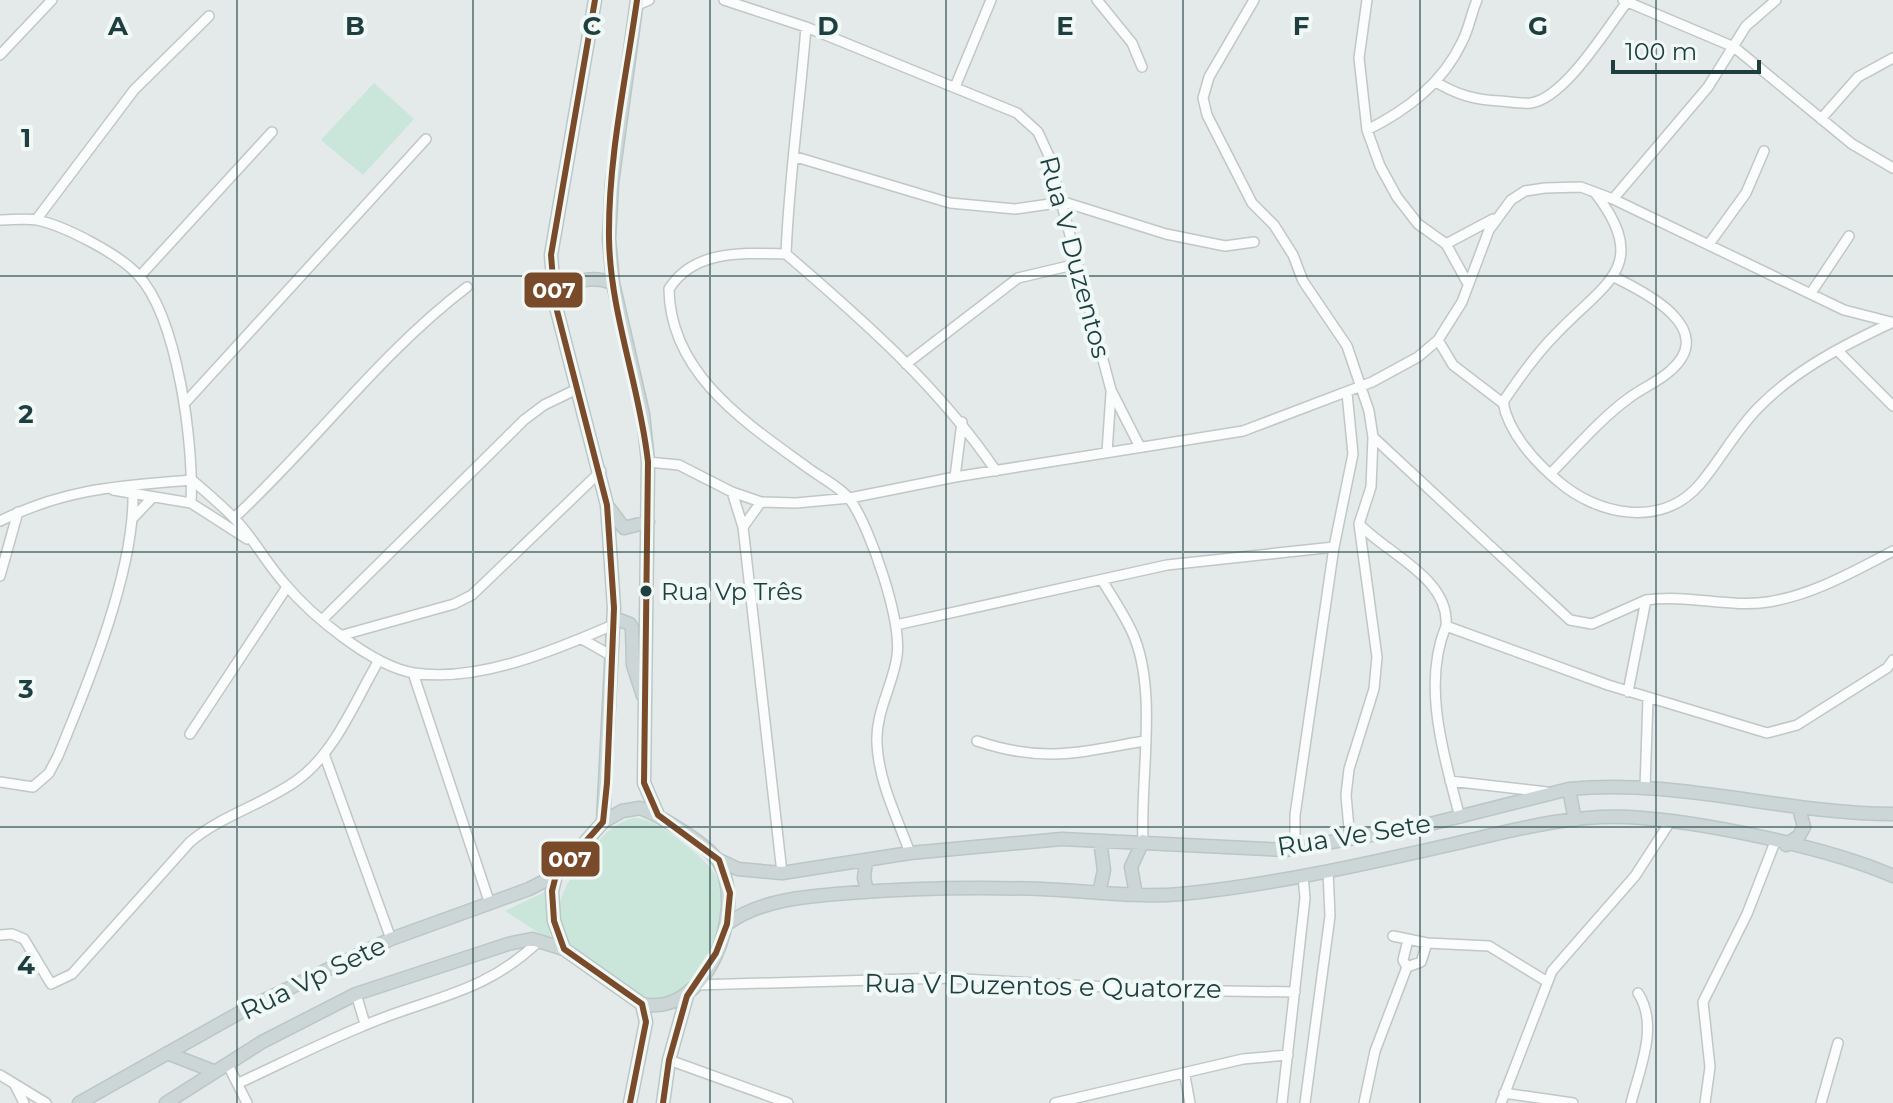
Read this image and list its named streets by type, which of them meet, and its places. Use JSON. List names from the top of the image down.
{
  "streets": {
    "main road": ["Rua Ve Sete", "Rua Vp Sete"],
    "street": ["Rua V Duzentos", "Rua V Duzentos e Quatorze"]
  },
  "crossings": [
    ["Rua Ve Sete", "Rua Vp Sete"],
    ["Rua Ve Sete", "Rua V Duzentos e Quatorze"],
    ["Rua Vp Sete", "Rua V Duzentos e Quatorze"]
  ],
  "places": ["Rua Vp Três"],
  "lines": ["transit line 007"],
  "scale_bar": "100 m",
  "grid": {
    "columns": [
      "A",
      "B",
      "C",
      "D",
      "E",
      "F",
      "G"
    ],
    "rows": [
      "1",
      "2",
      "3",
      "4"
    ]
  }
}
